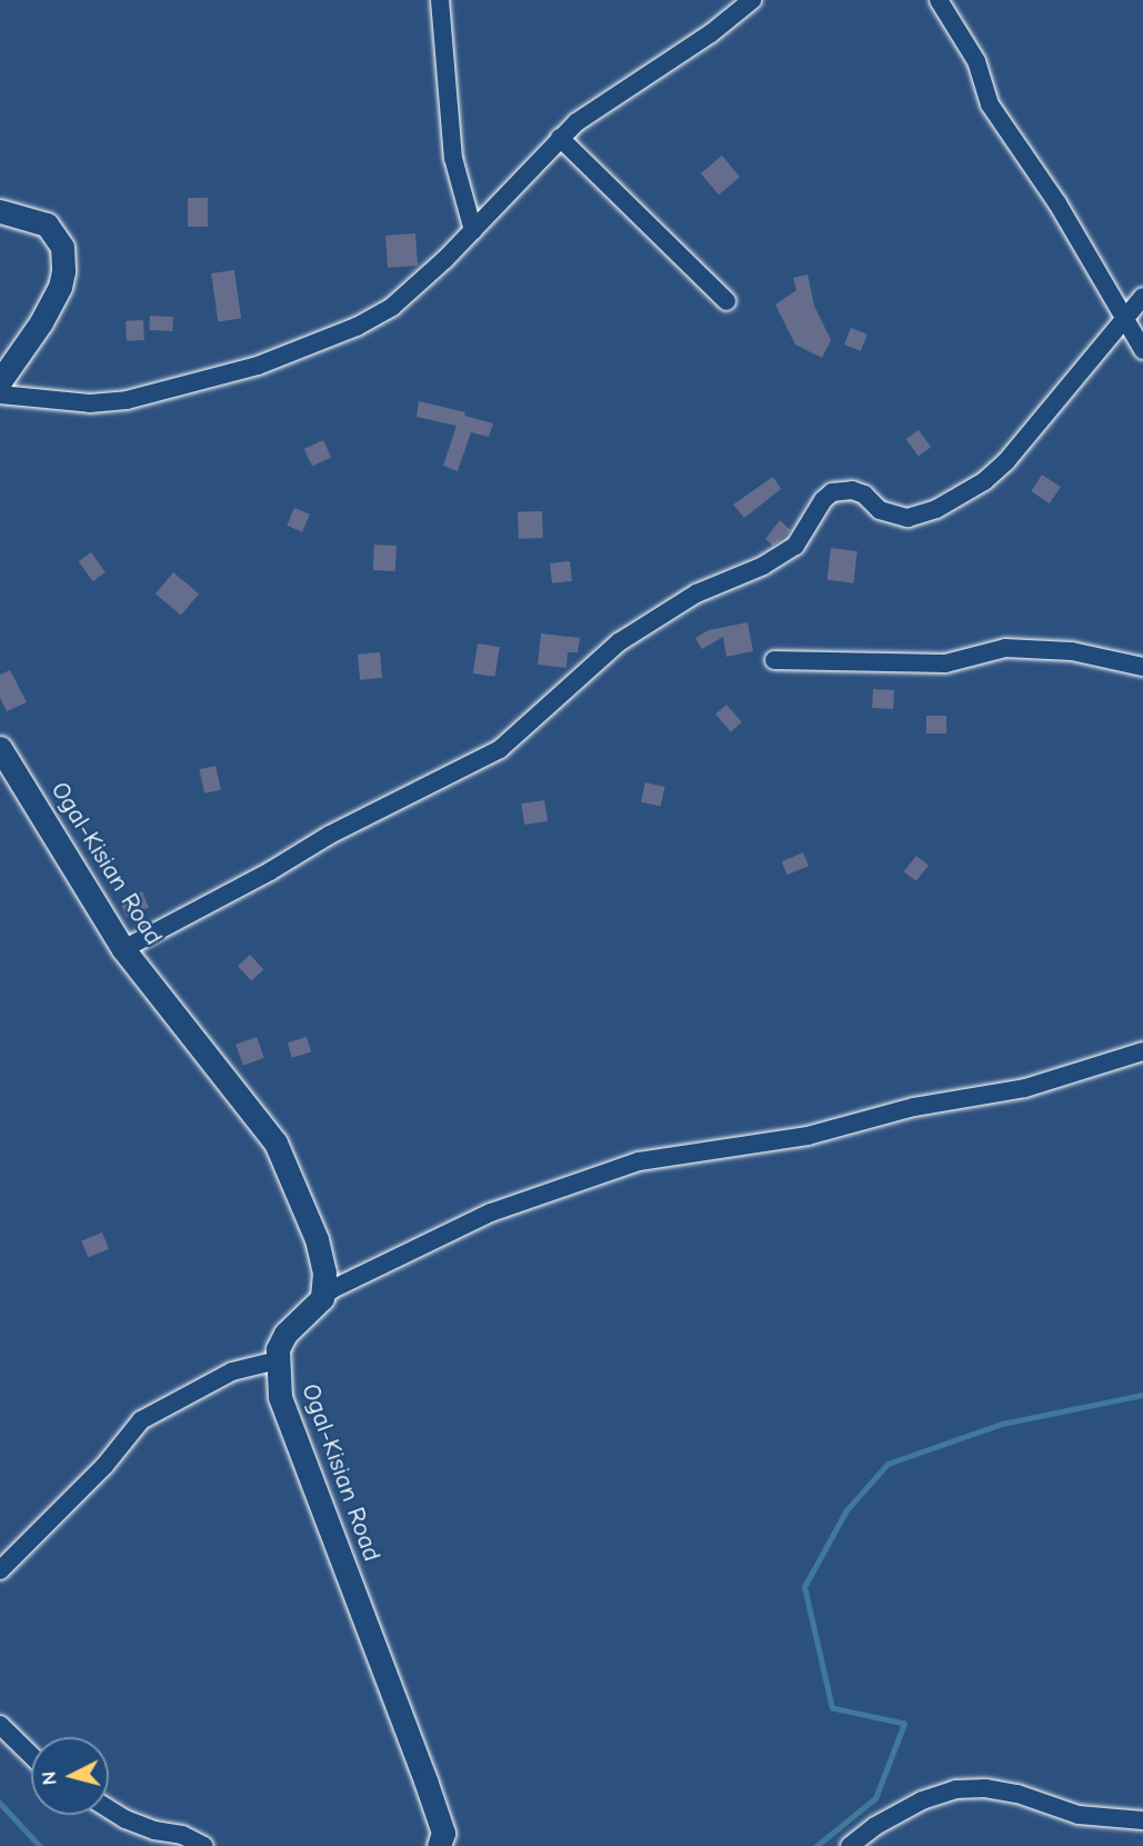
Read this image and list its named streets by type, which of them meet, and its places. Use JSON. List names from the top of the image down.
{
  "streets": {
    "main road": ["Ogal-Kisian Road"]
  },
  "north": "left"
}
